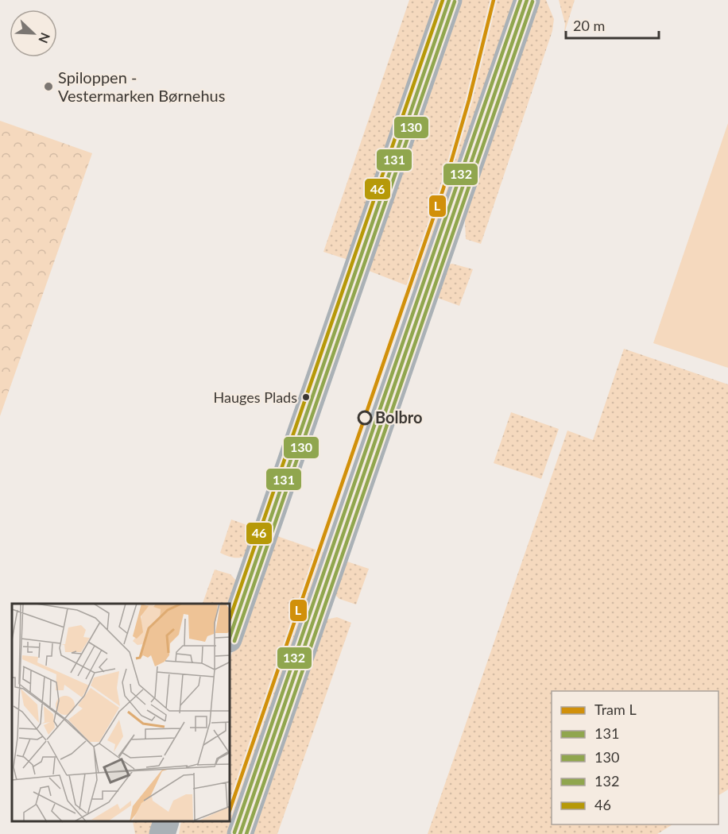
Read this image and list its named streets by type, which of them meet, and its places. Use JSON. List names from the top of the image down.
{
  "places": ["Spiloppen - Vestermarken Børnehus", "Hauges Plads", "Bolbro"],
  "lines": [
    "tram line L",
    "transit line 131",
    "transit line 132",
    "transit line 46",
    "transit line 130"
  ],
  "legend": [
    "Tram L",
    "131",
    "130",
    "132",
    "46"
  ],
  "scale_bar": "20 m",
  "north": "bottom right"
}
